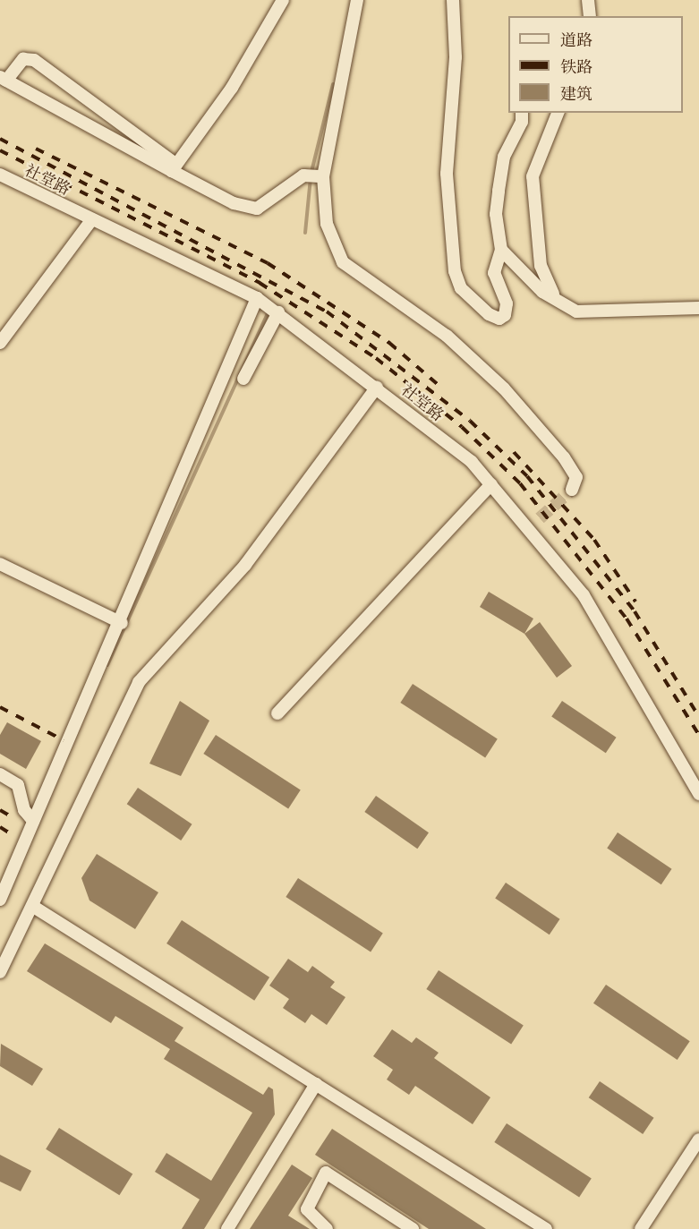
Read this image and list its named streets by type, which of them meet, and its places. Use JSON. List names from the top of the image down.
{
  "streets": {
    "street": ["社堂路"]
  },
  "legend": ["道路", "铁路", "建筑"]
}
